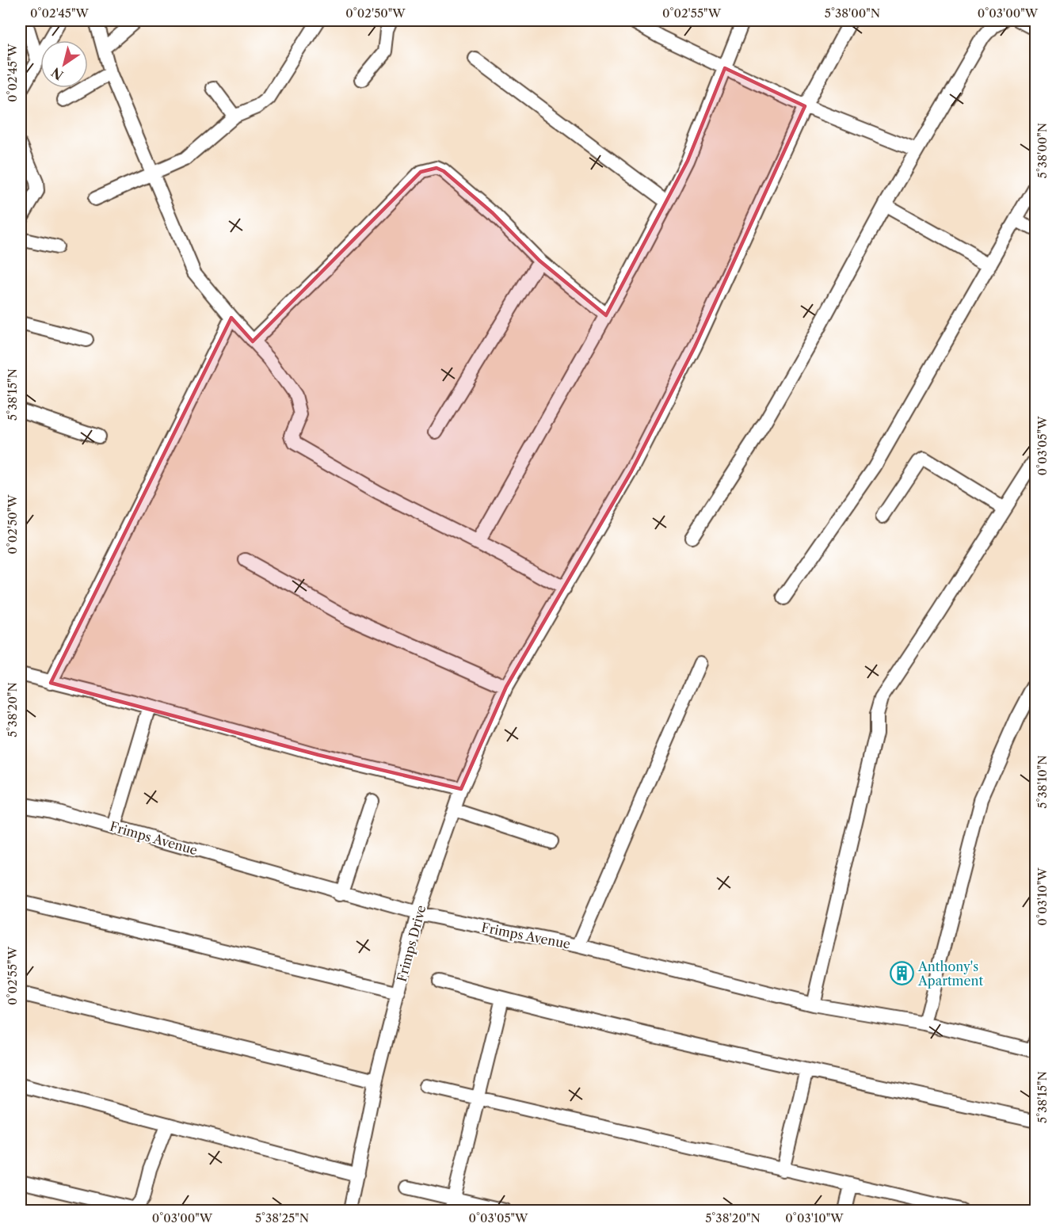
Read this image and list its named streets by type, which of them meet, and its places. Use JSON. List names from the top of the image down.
{
  "streets": {
    "street": ["Frimps Avenue", "Frimps Drive"]
  },
  "crossings": [
    ["Frimps Avenue", "Frimps Drive"]
  ],
  "places": {
    "building": ["Anthony's Apartment"]
  },
  "north": "bottom left",
  "coordinates": [
    "0°02'45\"W",
    "0°02'50\"W",
    "0°02'55\"W",
    "5°38'00\"N",
    "0°03'00\"W",
    "5°38'15\"N",
    "0°03'05\"W",
    "5°38'20\"N",
    "5°38'10\"N",
    "0°03'10\"W",
    "5°38'25\"N"
  ]
}
